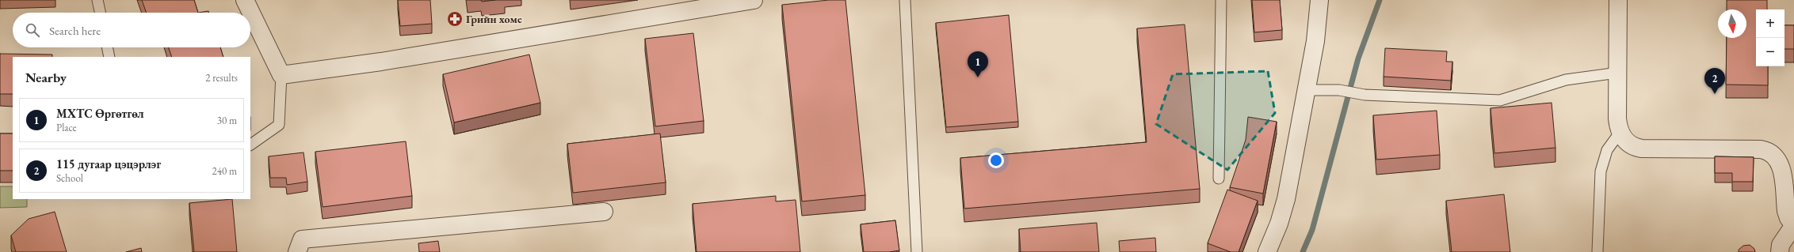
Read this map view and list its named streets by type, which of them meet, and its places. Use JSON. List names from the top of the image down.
{
  "places": {
    "pharmacy": ["Грийн хоме"]
  },
  "north": "bottom",
  "page": {
    "map_buttons": ["+", "−"],
    "search": "Search here",
    "pins": ["1", "2"],
    "heading": ["Nearby", "2 results"],
    "list": [
      {
        "mark": "1",
        "name": "МХТС Өргөтгөл",
        "note": "Place",
        "value": "30 m"
      },
      {
        "mark": "2",
        "name": "115 дугаар цэцэрлэг",
        "note": "School",
        "value": "240 m"
      }
    ]
  }
}
